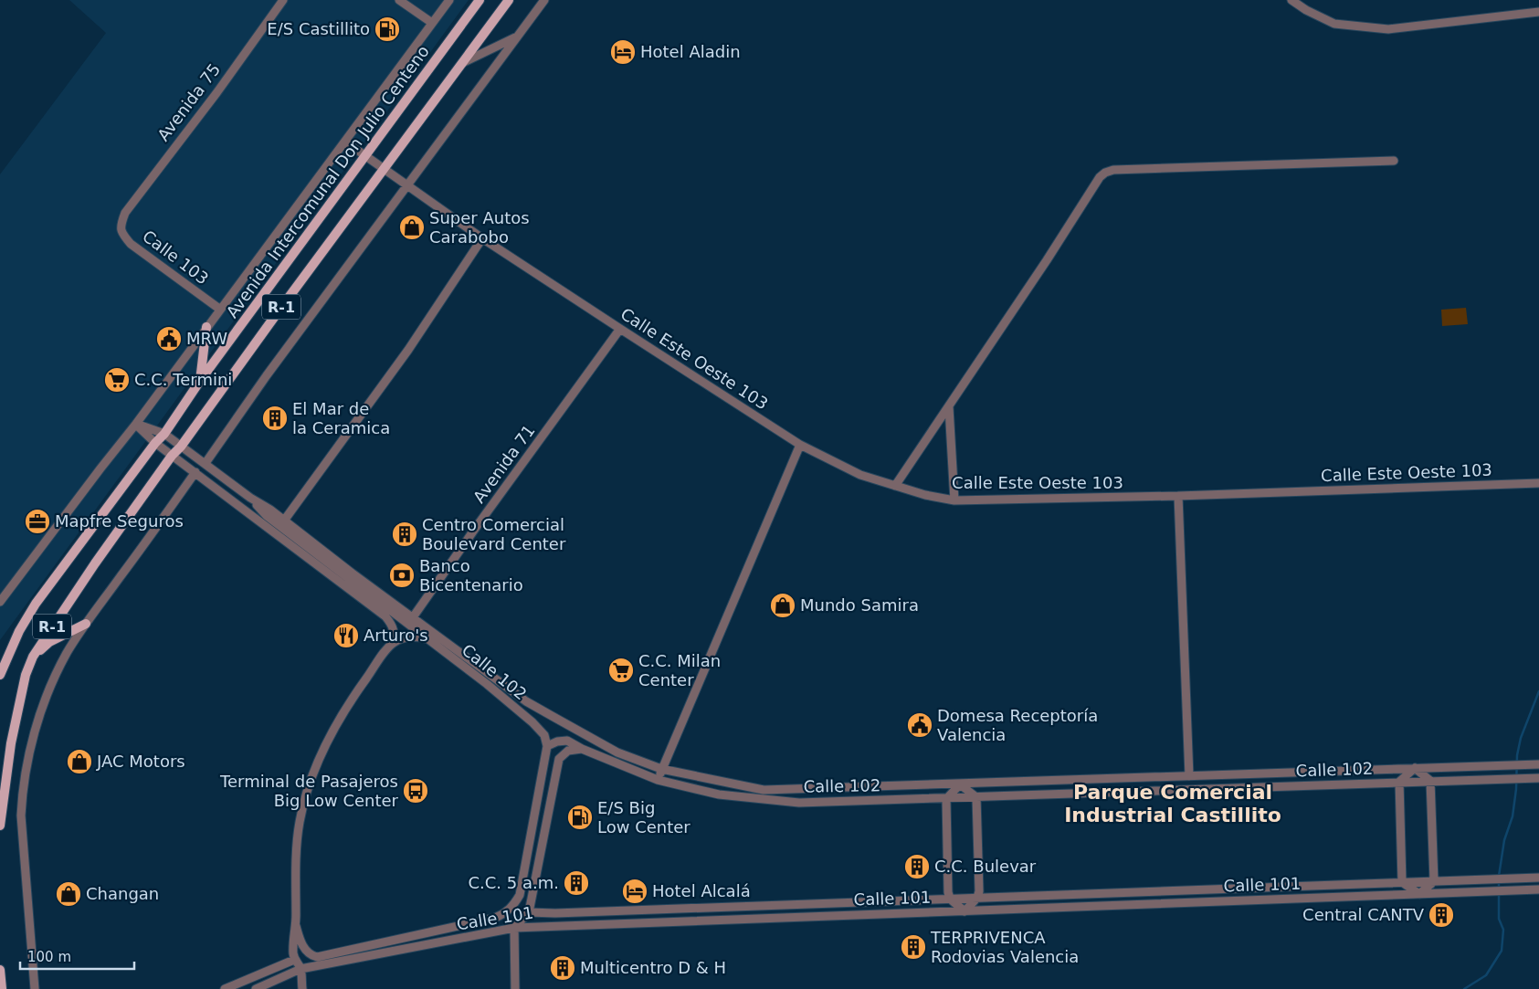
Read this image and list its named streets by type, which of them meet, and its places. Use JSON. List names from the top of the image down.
{
  "streets": {
    "main road": ["Avenida Intercomunal Don Julio Centeno", "R-1"],
    "street": [
      "Avenida 75",
      "Calle 103",
      "Calle Este Oeste 103",
      "Avenida 71",
      "Calle 102",
      "Calle 101"
    ]
  },
  "crossings": [
    ["Avenida 75", "Calle 103"],
    ["Avenida Intercomunal Don Julio Centeno", "Calle 103"],
    ["Avenida Intercomunal Don Julio Centeno", "Calle Este Oeste 103"],
    ["Avenida Intercomunal Don Julio Centeno", "Calle 102"],
    ["R-1", "Calle Este Oeste 103"],
    ["R-1", "Calle 102"],
    ["Calle Este Oeste 103", "Avenida 71"],
    ["Avenida 71", "Calle 102"]
  ],
  "districts": ["Parque Comercial Industrial Castillito"],
  "places": {
    "fuel station": ["E/S Castillito", "E/S Big Low Center"],
    "hotel": ["Hotel Aladin", "Hotel Alcalá"],
    "shop": [
      "Super Autos Carabobo",
      "Mundo Samira",
      "JAC Motors",
      "Changan"
    ],
    "public building": ["MRW", "Domesa Receptoría Valencia"],
    "supermarket": ["C.C. Termini", "C.C. Milan Center"],
    "building": [
      "El Mar de la Ceramica",
      "Centro Comercial Boulevard Center",
      "C.C. Bulevar",
      "C.C. 5 a.m.",
      "Central CANTV",
      "TERPRIVENCA Rodovias Valencia",
      "Multicentro D & H"
    ],
    "office": ["Mapfre Seguros"],
    "bank": ["Banco Bicentenario"],
    "restaurant": ["Arturo's"],
    "bus stop": ["Terminal de Pasajeros Big Low Center"]
  },
  "scale_bar": "100 m"
}
